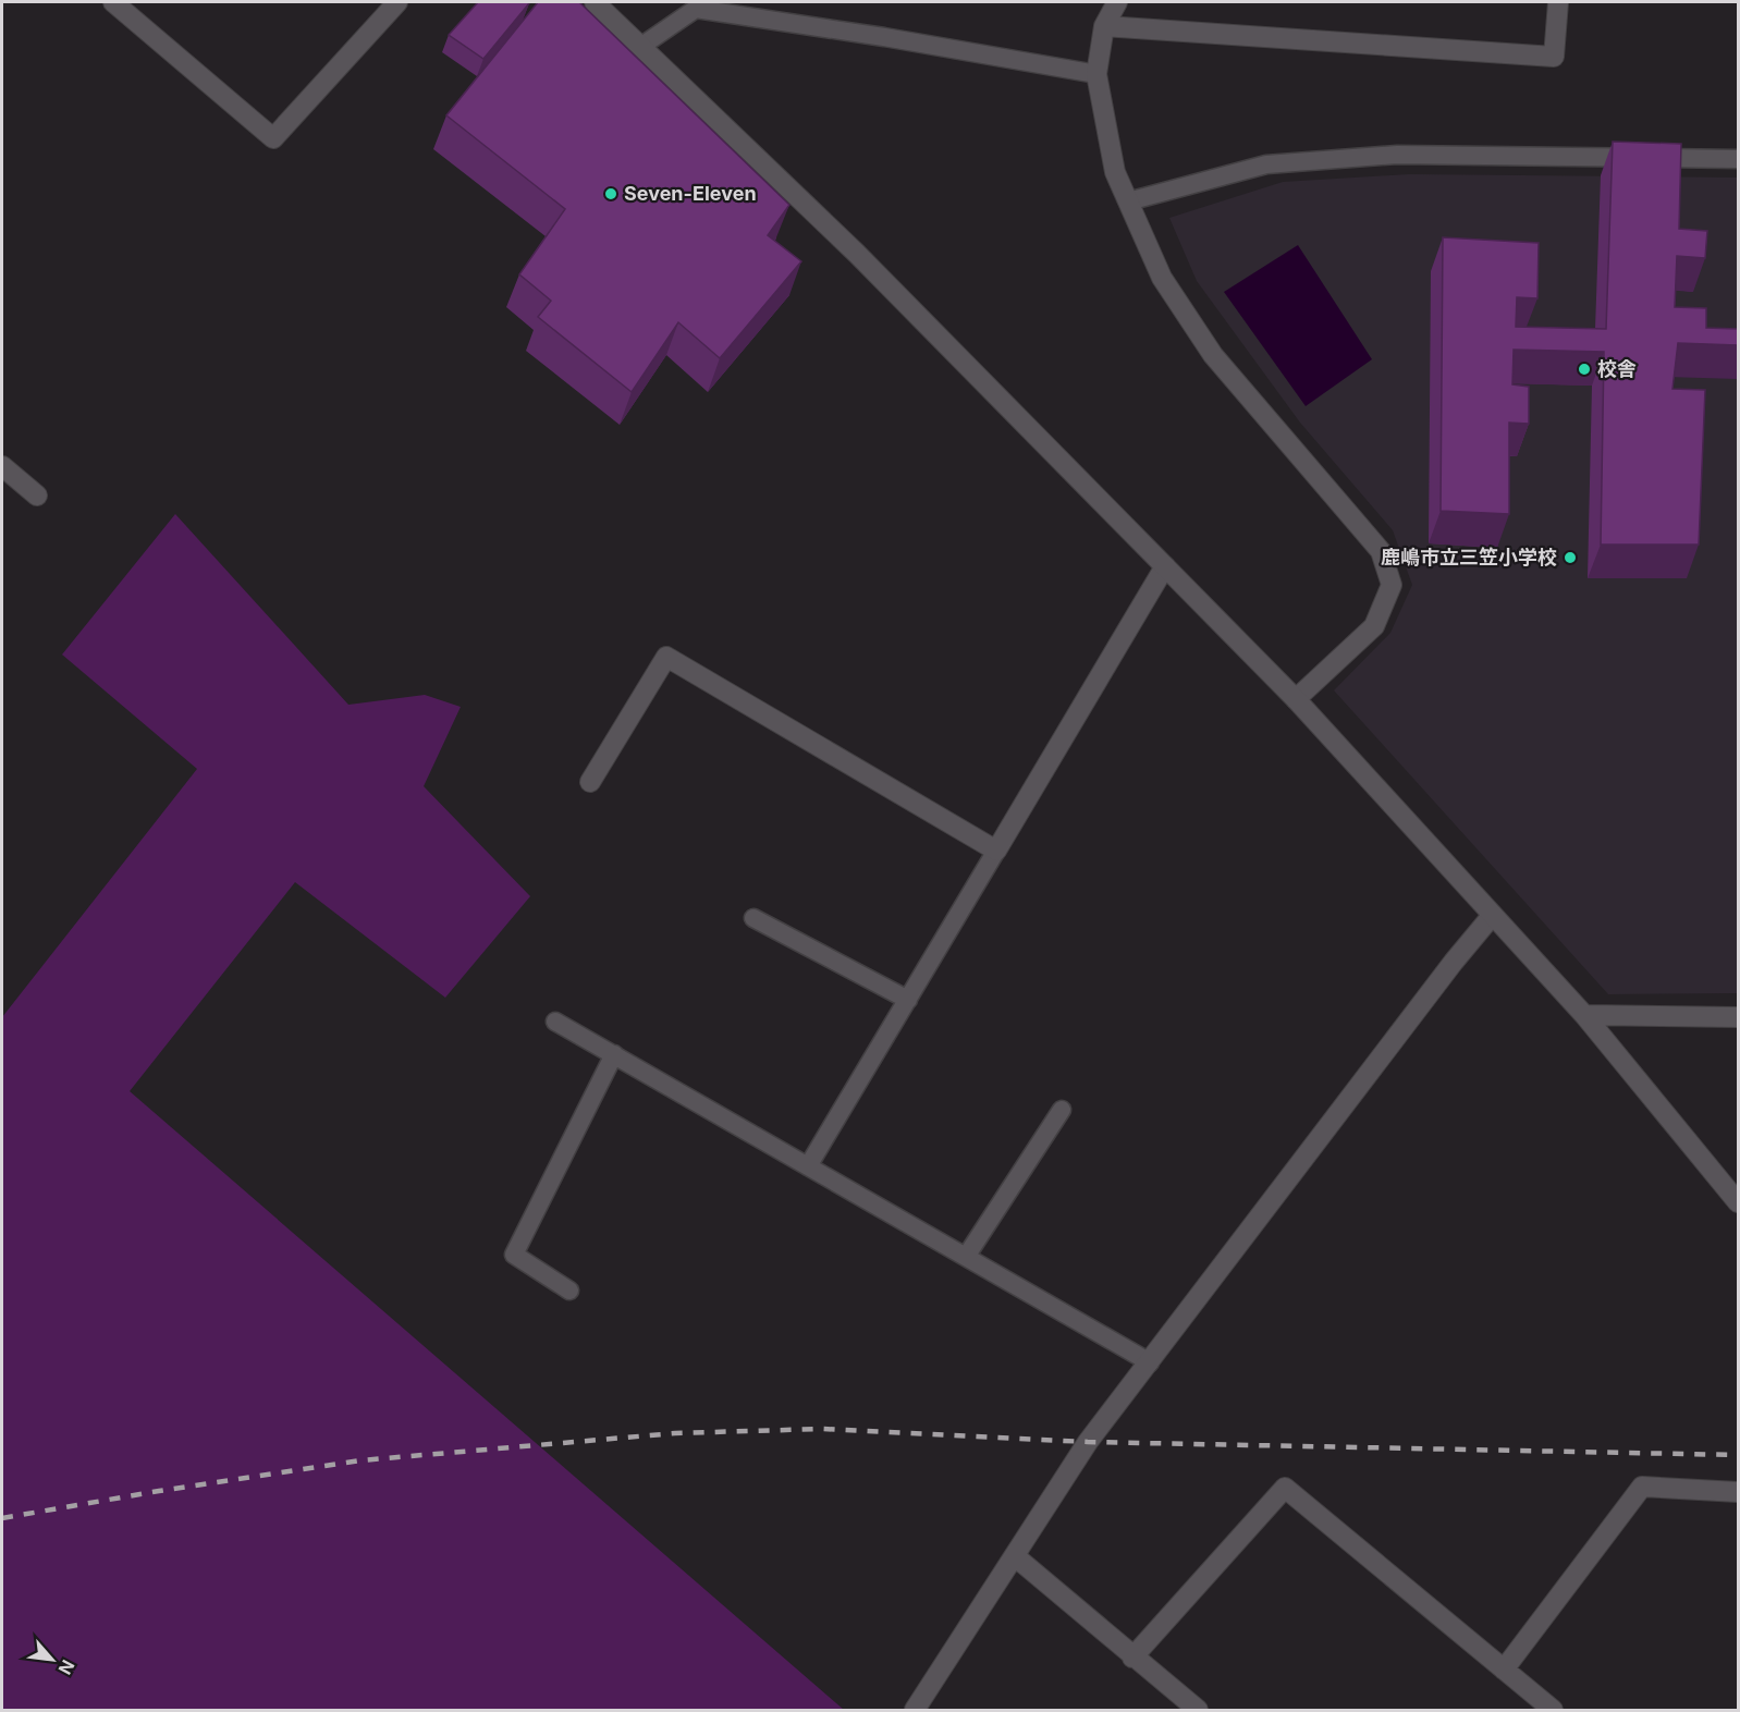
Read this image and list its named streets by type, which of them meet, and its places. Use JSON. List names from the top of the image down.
{
  "places": ["Seven-Eleven", "校舎", "鹿嶋市立三笠小学校"],
  "north": "bottom right"
}
